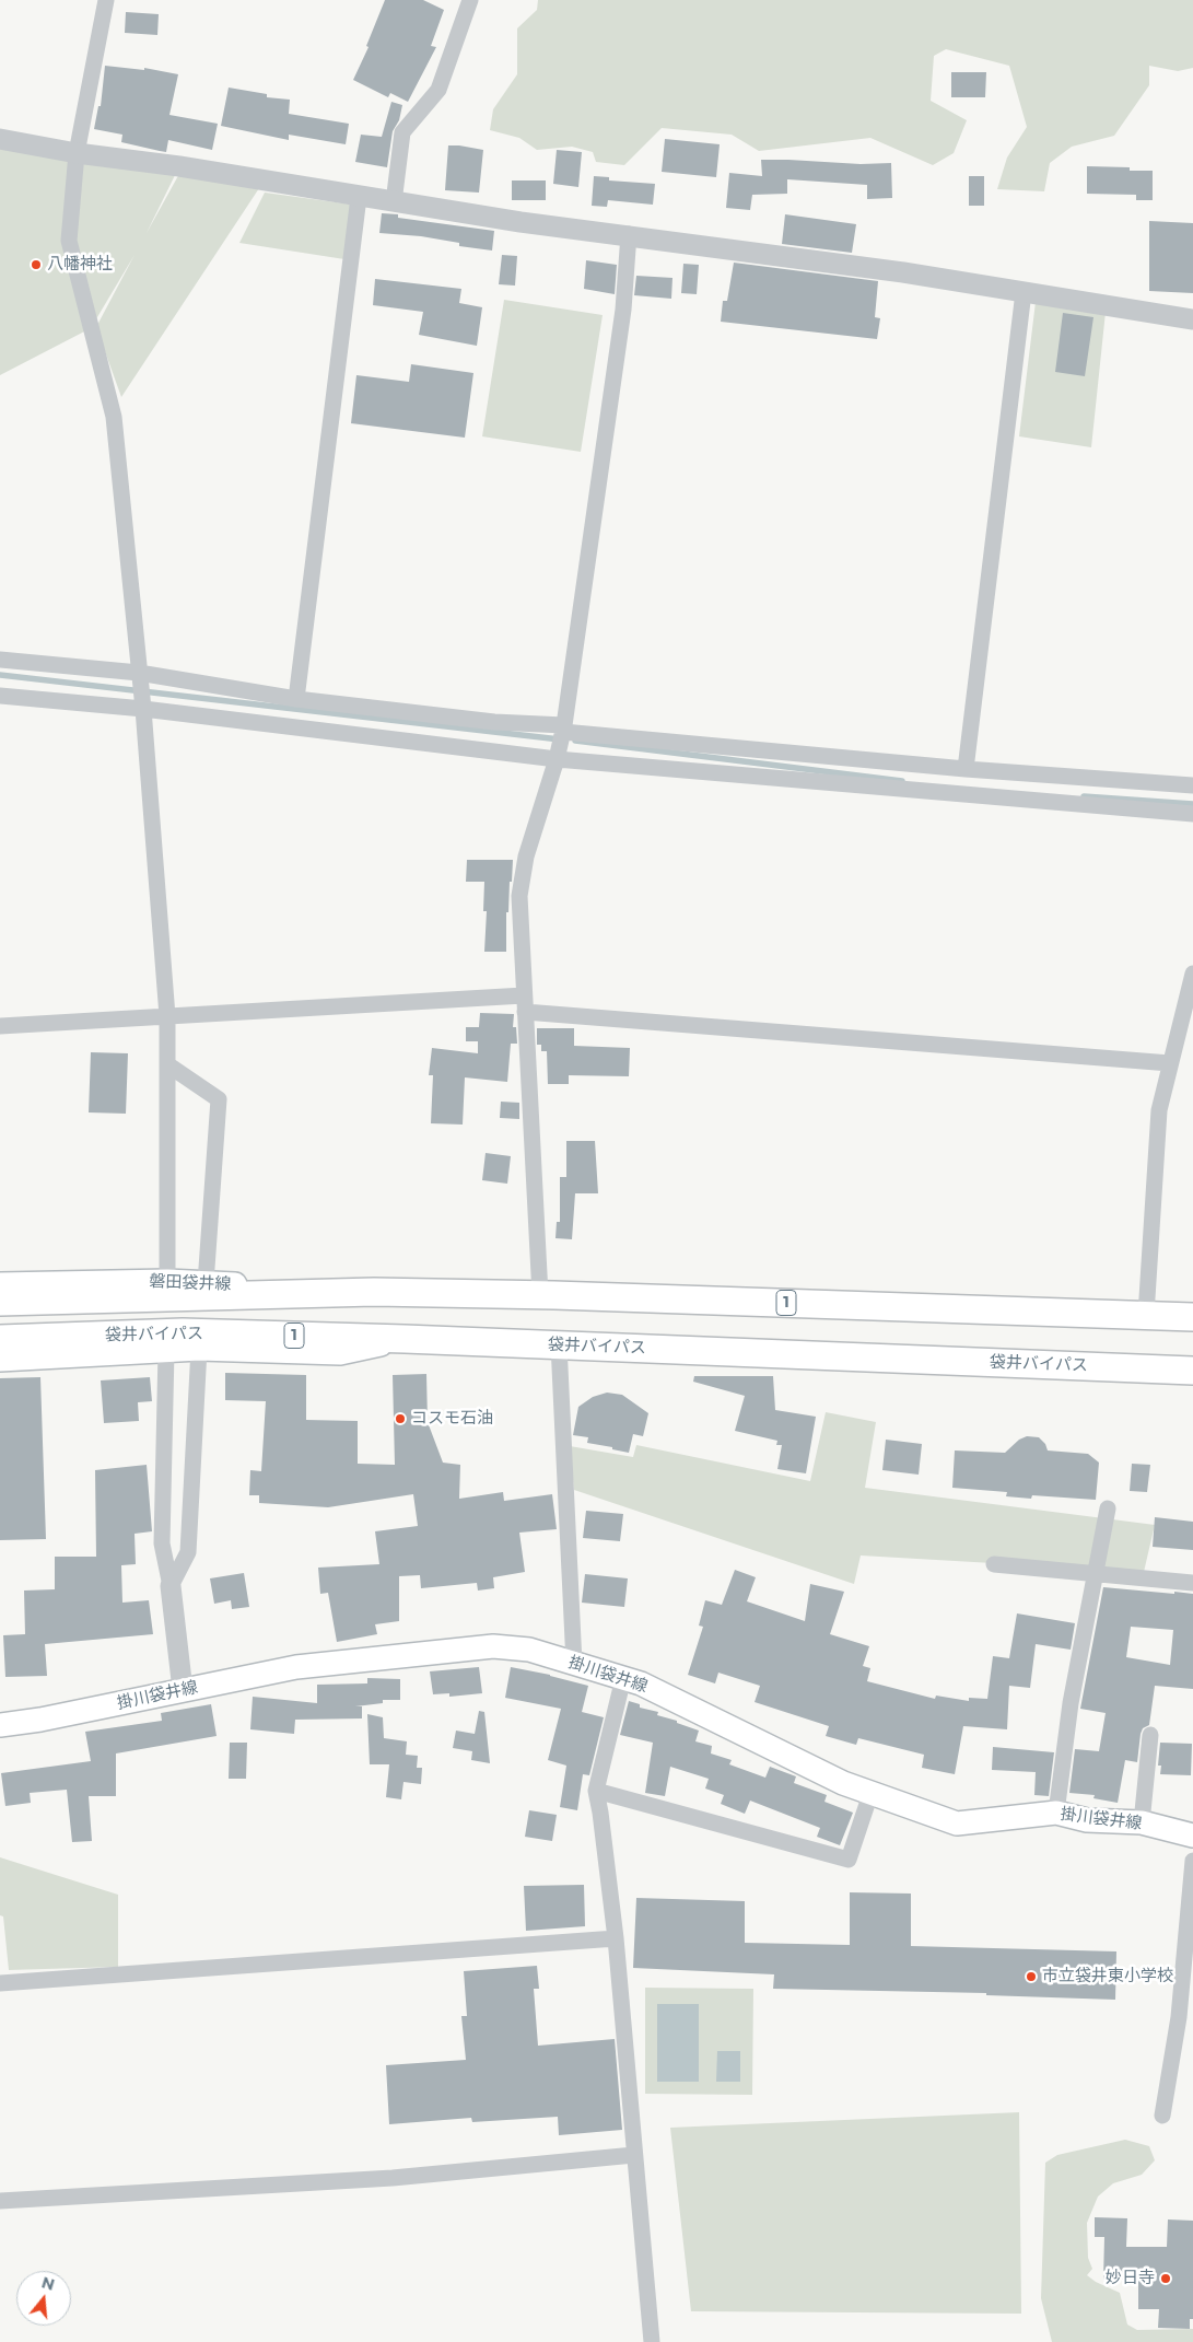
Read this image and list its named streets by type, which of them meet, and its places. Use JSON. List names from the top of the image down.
{
  "streets": {
    "highway": ["1", "袋井バイパス"],
    "main road": ["磐田袋井線", "掛川袋井線"]
  },
  "crossings": [
    ["磐田袋井線", "1"]
  ],
  "places": [
    "八幡神社",
    "コスモ石油",
    "市立袋井東小学校",
    "妙日寺"
  ],
  "north": "top"
}
